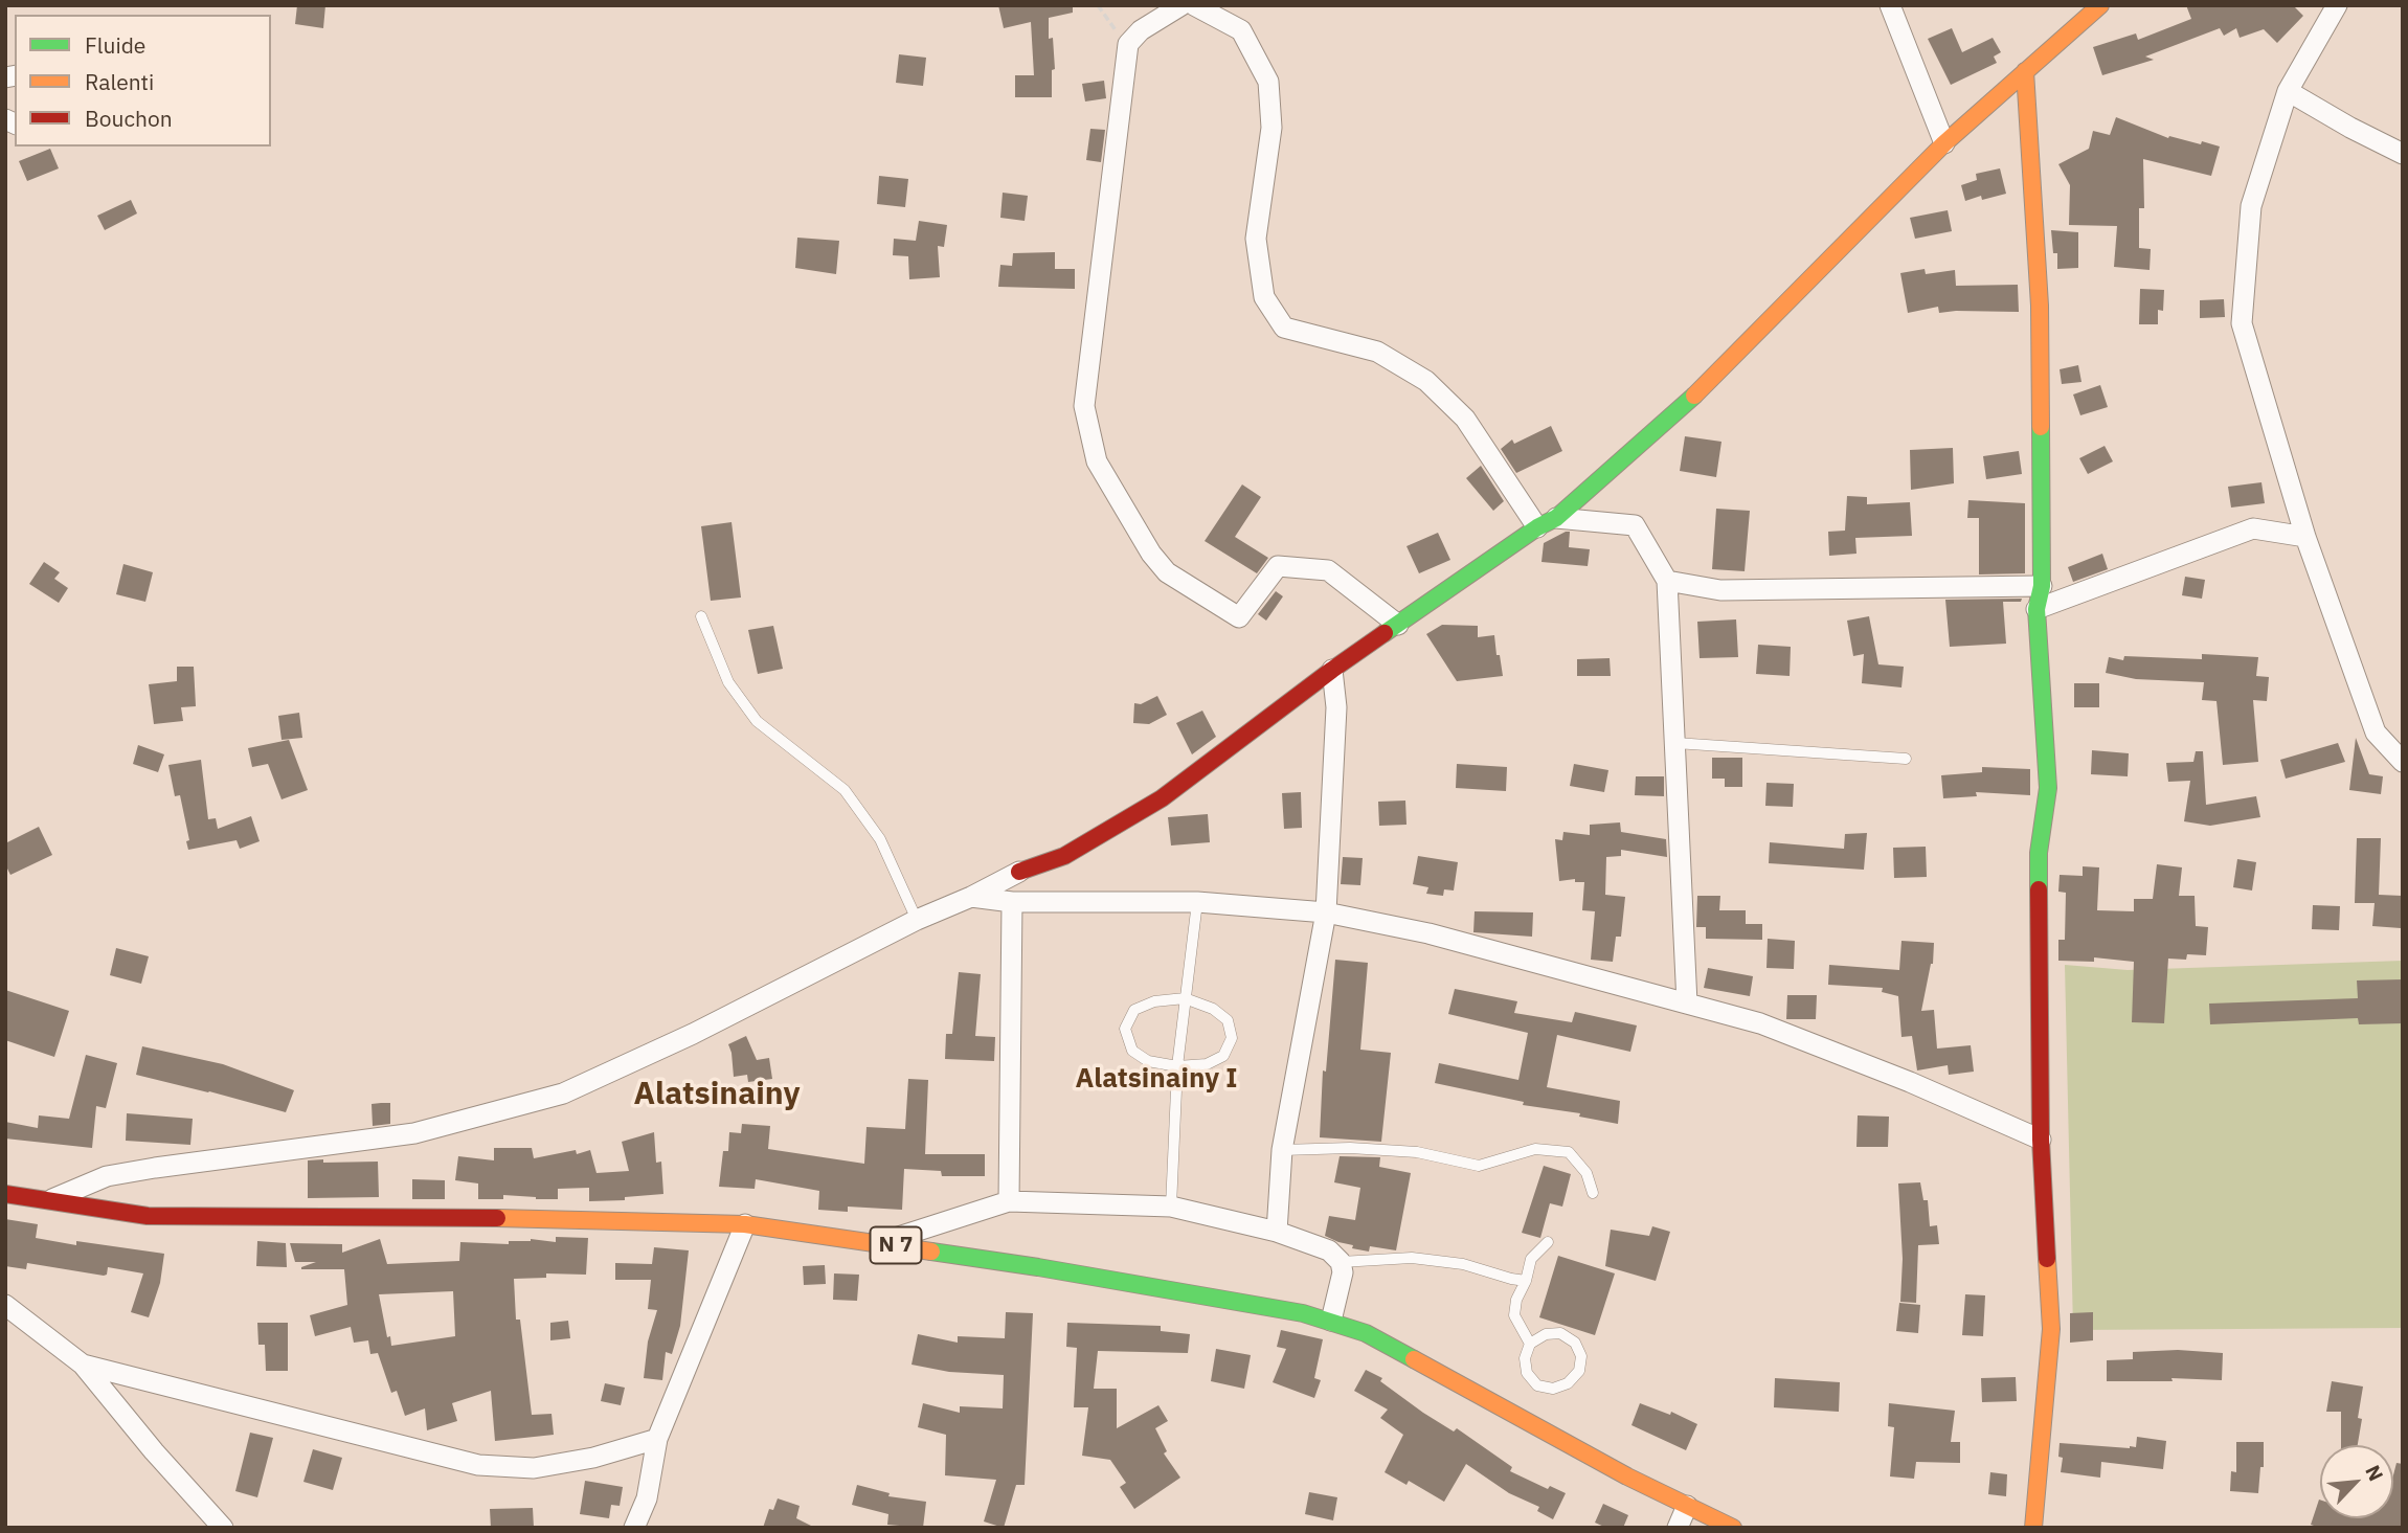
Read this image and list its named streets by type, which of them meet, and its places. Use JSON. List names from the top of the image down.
{
  "streets": {
    "street": ["N 7"]
  },
  "districts": ["Alatsinainy I", "Alatsinainy"],
  "legend": ["Fluide", "Ralenti", "Bouchon"],
  "north": "top right"
}
